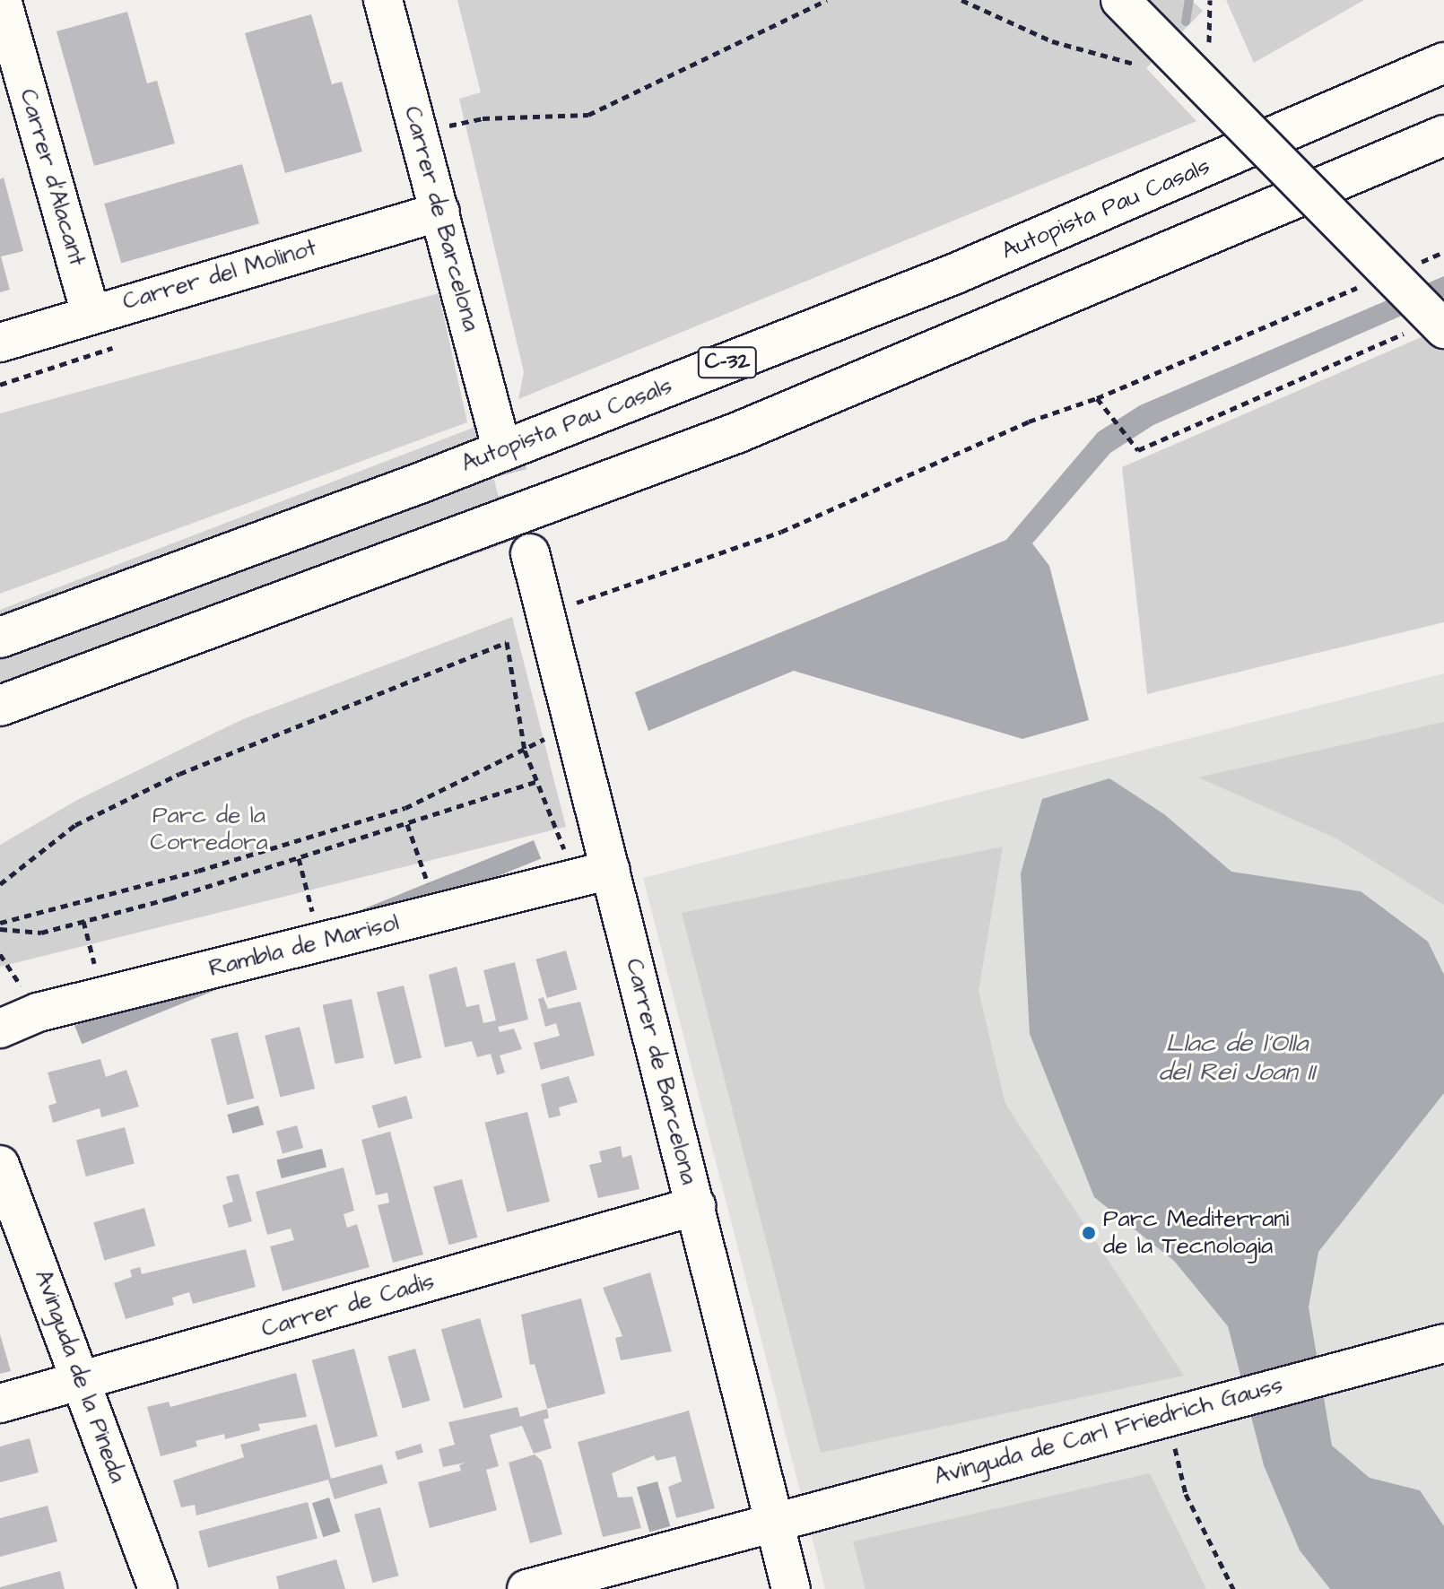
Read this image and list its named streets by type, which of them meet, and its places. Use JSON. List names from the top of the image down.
{
  "streets": {
    "highway": ["Autopista Pau Casals", "C-32"],
    "street": [
      "Carrer d'Alacant",
      "Carrer de Barcelona",
      "Carrer del Molinot",
      "Rambla de Marisol",
      "Carrer de Cadis",
      "Avinguda de la Pineda",
      "Avinguda de Carl Friedrich Gauss"
    ]
  },
  "crossings": [
    ["Carrer d'Alacant", "Carrer del Molinot"],
    ["Carrer de Barcelona", "Carrer del Molinot"],
    ["Carrer de Barcelona", "Rambla de Marisol"],
    ["Carrer de Barcelona", "Carrer de Cadis"],
    ["Carrer de Barcelona", "Avinguda de Carl Friedrich Gauss"],
    ["Carrer de Cadis", "Avinguda de la Pineda"]
  ],
  "water": ["Llac de l'Olla del Rei Joan II"],
  "parks": ["Parc de la Corredora"],
  "places": ["Parc Mediterrani de la Tecnologia"]
}
